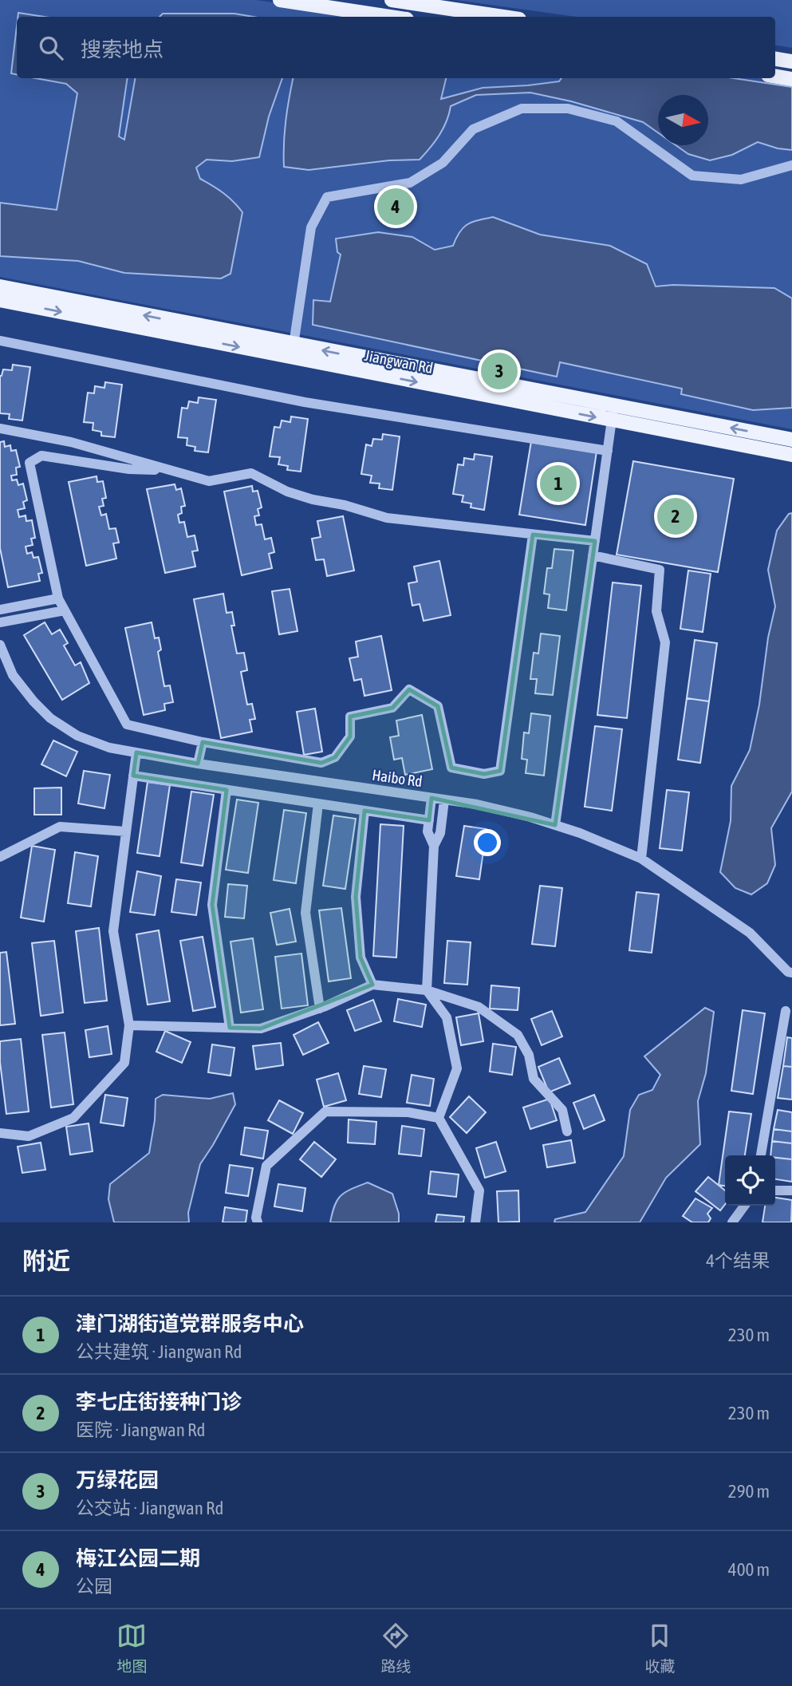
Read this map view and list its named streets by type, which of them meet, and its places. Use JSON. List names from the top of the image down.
{
  "streets": {
    "main road": ["Jiangwan Rd"],
    "street": ["Haibo Rd"]
  },
  "north": "right",
  "page": {
    "search": "搜索地点",
    "pins": [
      "4",
      "3",
      "1",
      "2"
    ],
    "heading": ["附近", "4个结果"],
    "list": [
      {
        "mark": "1",
        "name": "津门湖街道党群服务中心",
        "note": "公共建筑 · Jiangwan Rd",
        "value": "230 m"
      },
      {
        "mark": "2",
        "name": "李七庄街接种门诊",
        "note": "医院 · Jiangwan Rd",
        "value": "230 m"
      },
      {
        "mark": "3",
        "name": "万绿花园",
        "note": "公交站 · Jiangwan Rd",
        "value": "290 m"
      },
      {
        "mark": "4",
        "name": "梅江公园二期",
        "note": "公园",
        "value": "400 m"
      }
    ],
    "nav": ["地图", "路线", "收藏"]
  }
}
